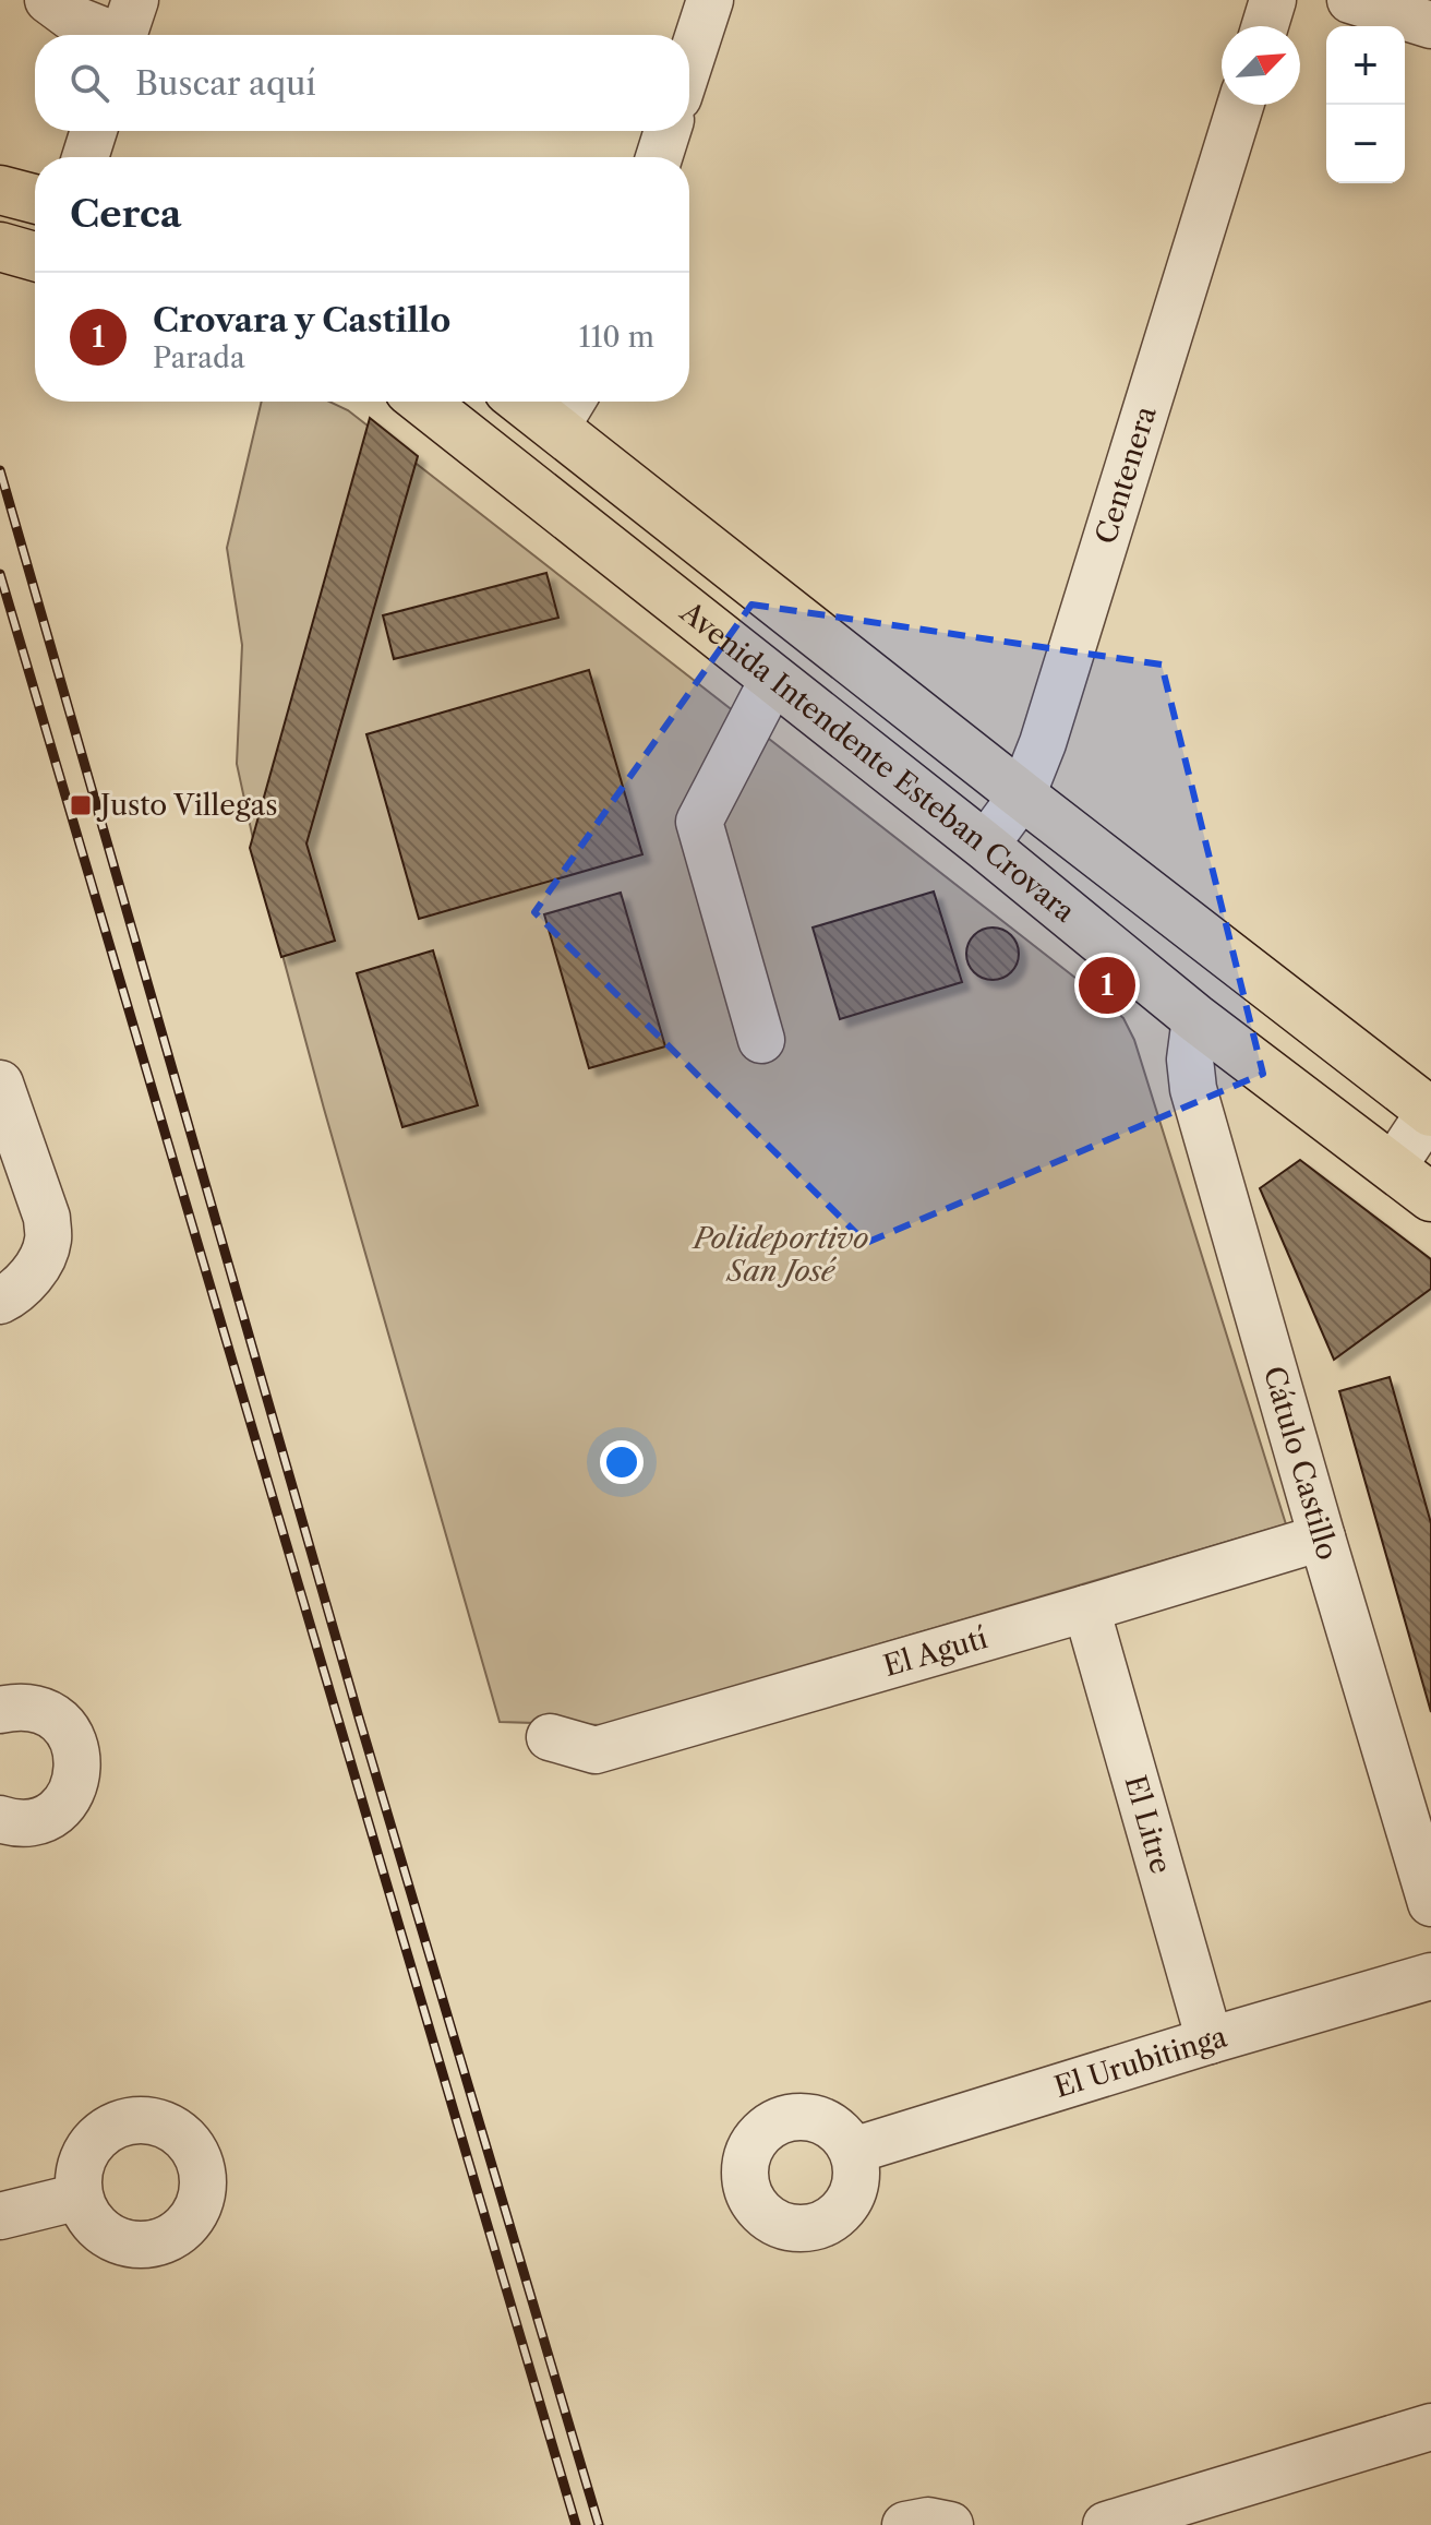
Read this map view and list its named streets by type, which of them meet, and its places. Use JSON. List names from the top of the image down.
{
  "streets": {
    "main road": ["Avenida Intendente Esteban Crovara"],
    "street": [
      "Centenera",
      "Cátulo Castillo",
      "El Agutí",
      "El Litre",
      "El Urubitinga"
    ]
  },
  "crossings": [
    ["Centenera", "Avenida Intendente Esteban Crovara"],
    ["Avenida Intendente Esteban Crovara", "Cátulo Castillo"],
    ["Cátulo Castillo", "El Agutí"],
    ["El Agutí", "El Litre"],
    ["El Litre", "El Urubitinga"]
  ],
  "parks": ["Polideportivo San José"],
  "places": {
    "transit": ["Justo Villegas"]
  },
  "north": "top right",
  "page": {
    "map_buttons": ["+", "−"],
    "search": "Buscar aquí",
    "heading": "Cerca",
    "list": [
      {
        "mark": "1",
        "name": "Crovara y Castillo",
        "note": "Parada",
        "value": "110 m"
      }
    ],
    "pins": "1"
  }
}
